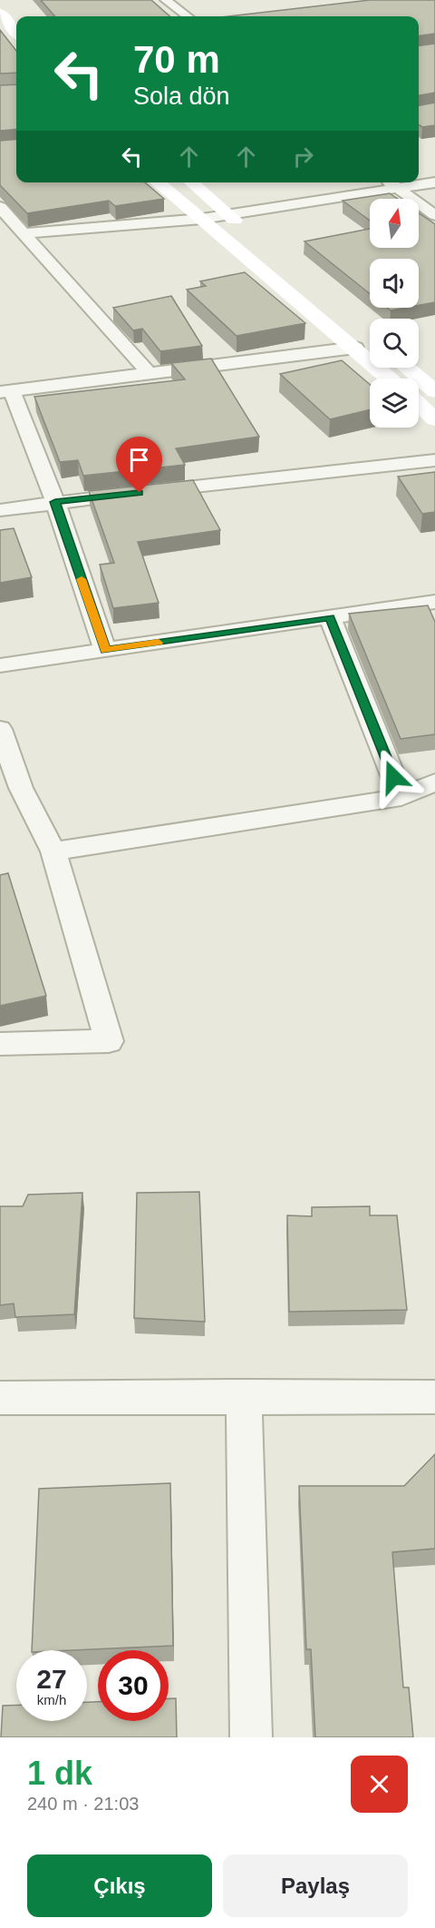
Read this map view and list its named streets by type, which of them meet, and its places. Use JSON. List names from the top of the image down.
{
  "north": "top",
  "page": {
    "turn": ["70 m", "Sola dön"],
    "speed": "27 km/h",
    "limit": "30",
    "heading": ["1 dk", "240 m · 21:03"],
    "buttons": ["Çıkış", "Paylaş"]
  }
}
